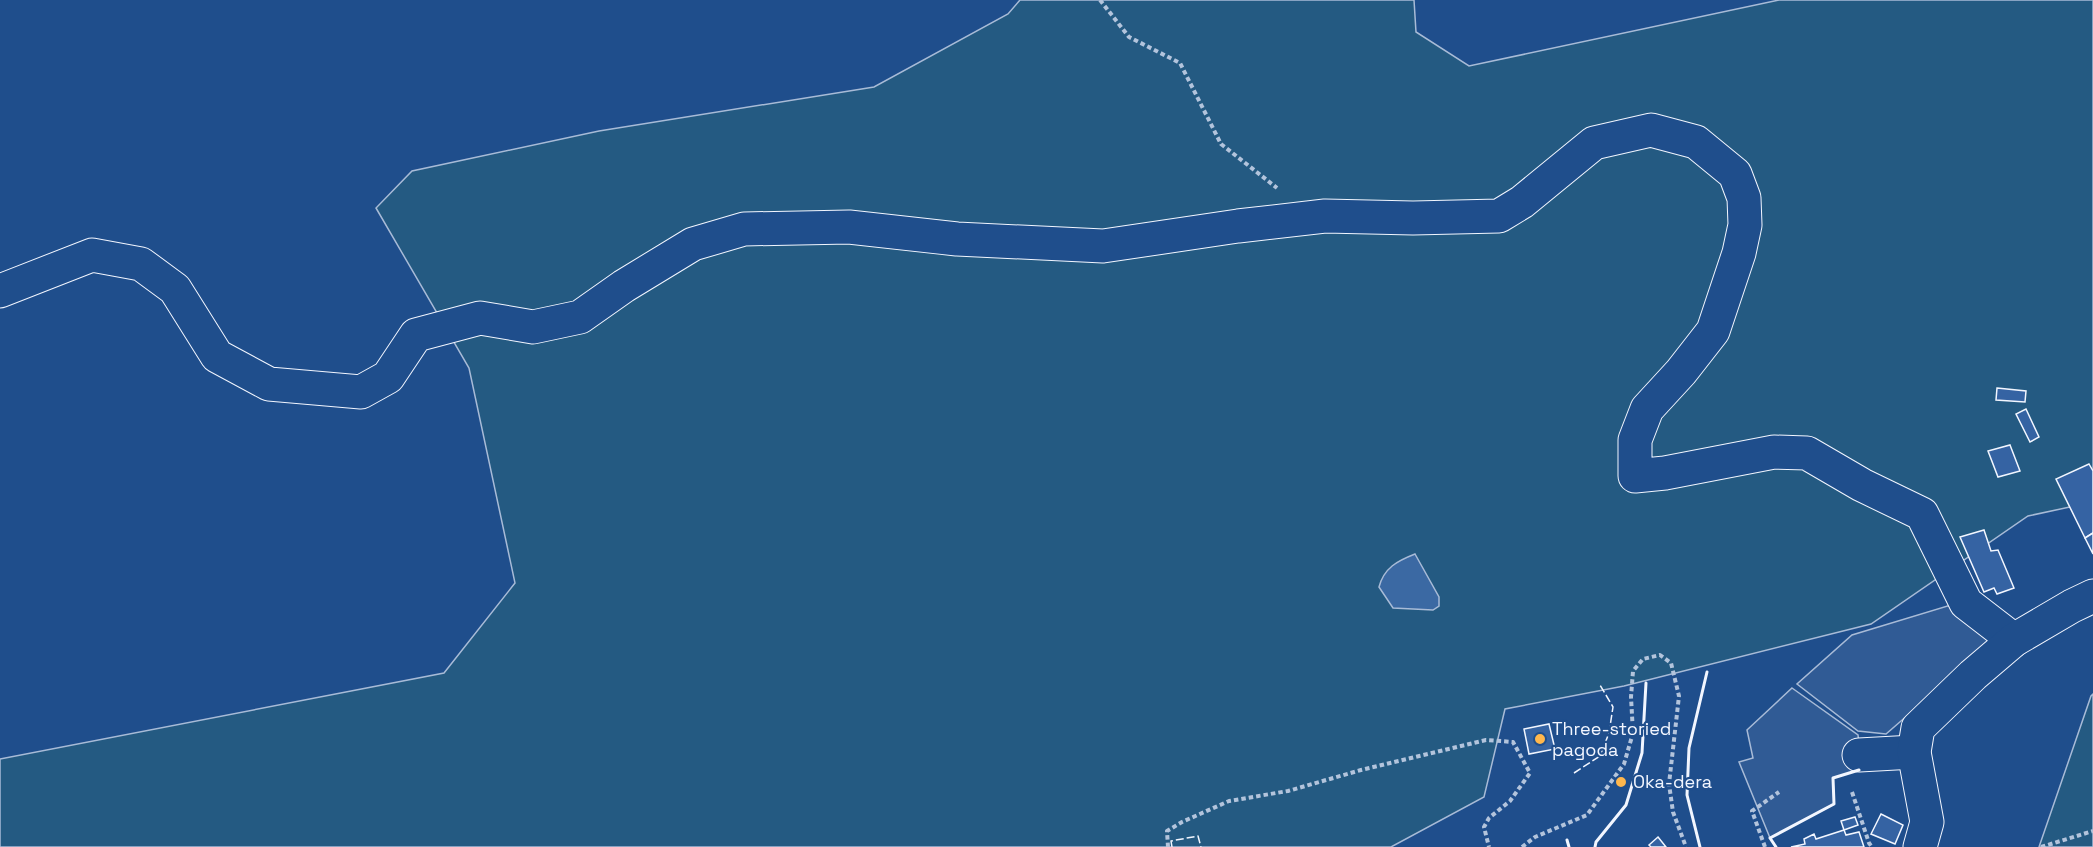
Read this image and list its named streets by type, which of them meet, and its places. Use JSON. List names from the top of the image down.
{
  "places": ["Three-storied pagoda", "Oka-dera"]
}
